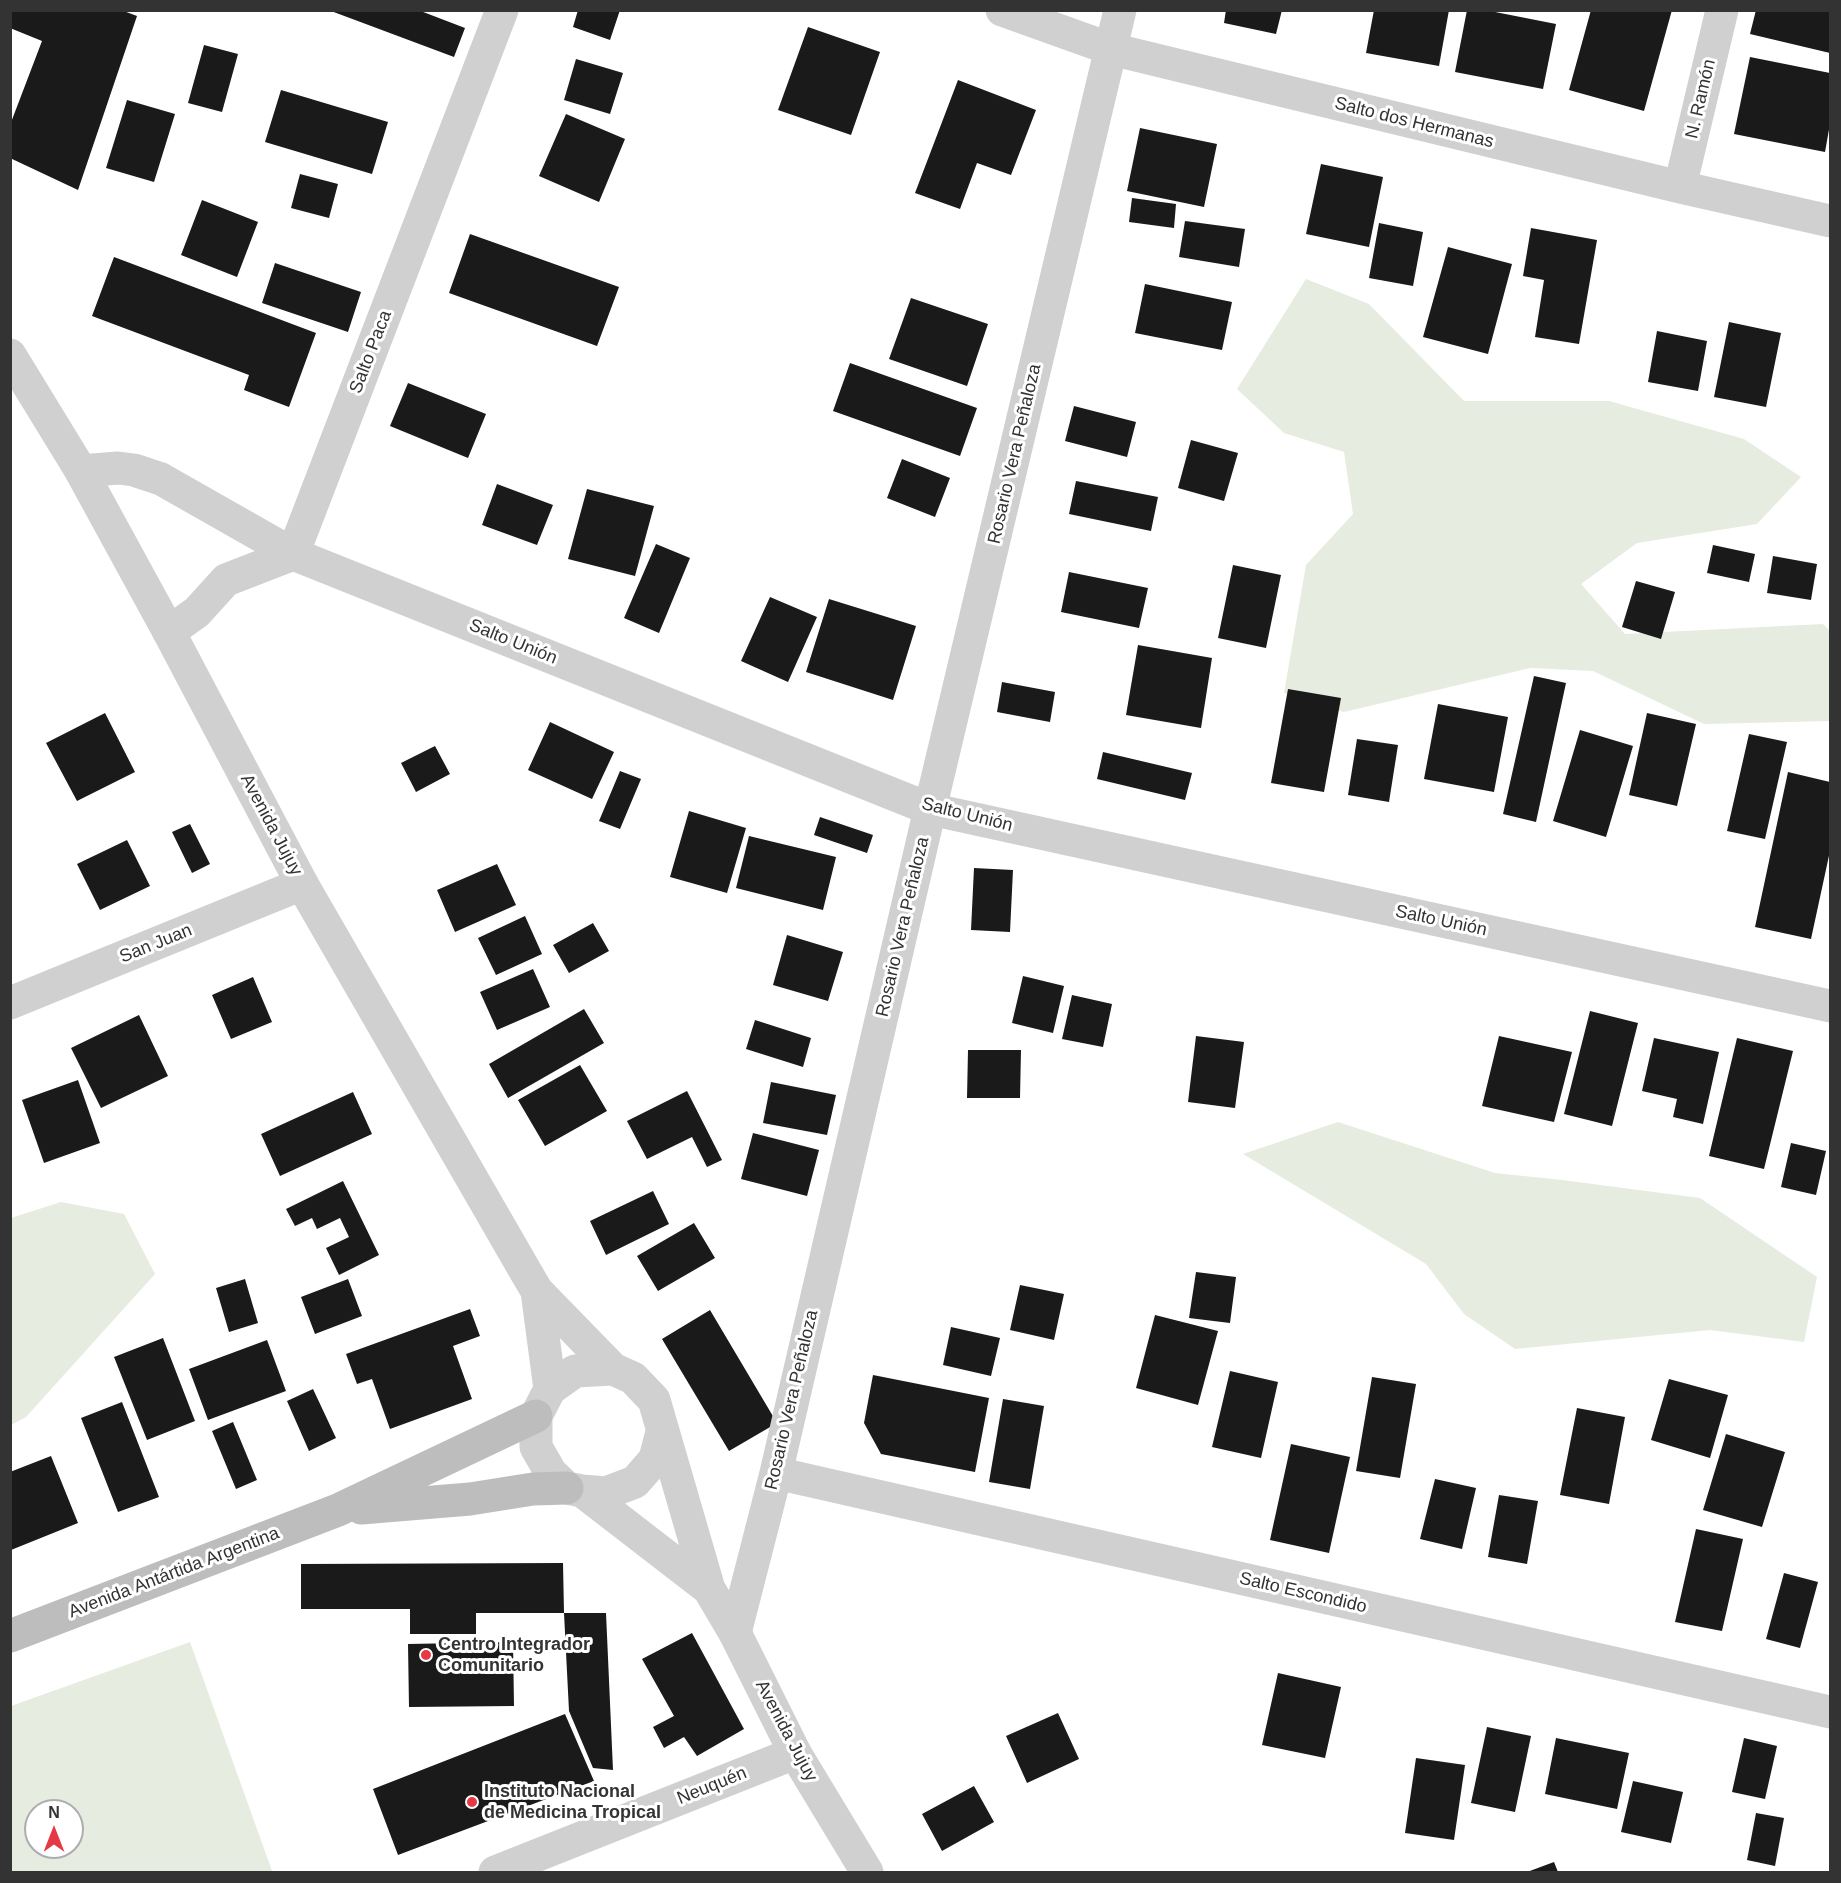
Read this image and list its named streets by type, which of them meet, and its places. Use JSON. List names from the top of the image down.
{
  "streets": {
    "main road": ["Avenida Antártida Argentina"],
    "street": [
      "N. Ramón",
      "Salto dos Hermanas",
      "Salto Paca",
      "Rosario Vera Peñaloza",
      "Salto Unión",
      "Avenida Jujuy",
      "San Juan",
      "Salto Escondido",
      "Neuquén"
    ]
  },
  "crossings": [
    ["N. Ramón", "Salto dos Hermanas"],
    ["Salto dos Hermanas", "Rosario Vera Peñaloza"],
    ["Salto Paca", "Salto Unión"],
    ["Rosario Vera Peñaloza", "Salto Unión"],
    ["Rosario Vera Peñaloza", "Avenida Jujuy"],
    ["Rosario Vera Peñaloza", "Salto Escondido"],
    ["Salto Unión", "Avenida Jujuy"],
    ["Avenida Jujuy", "San Juan"],
    ["Avenida Jujuy", "Avenida Antártida Argentina"],
    ["Avenida Jujuy", "Neuquén"]
  ],
  "places": ["Centro Integrador Comunitario", "Instituto Nacional de Medicina Tropical"],
  "north": "top"
}
